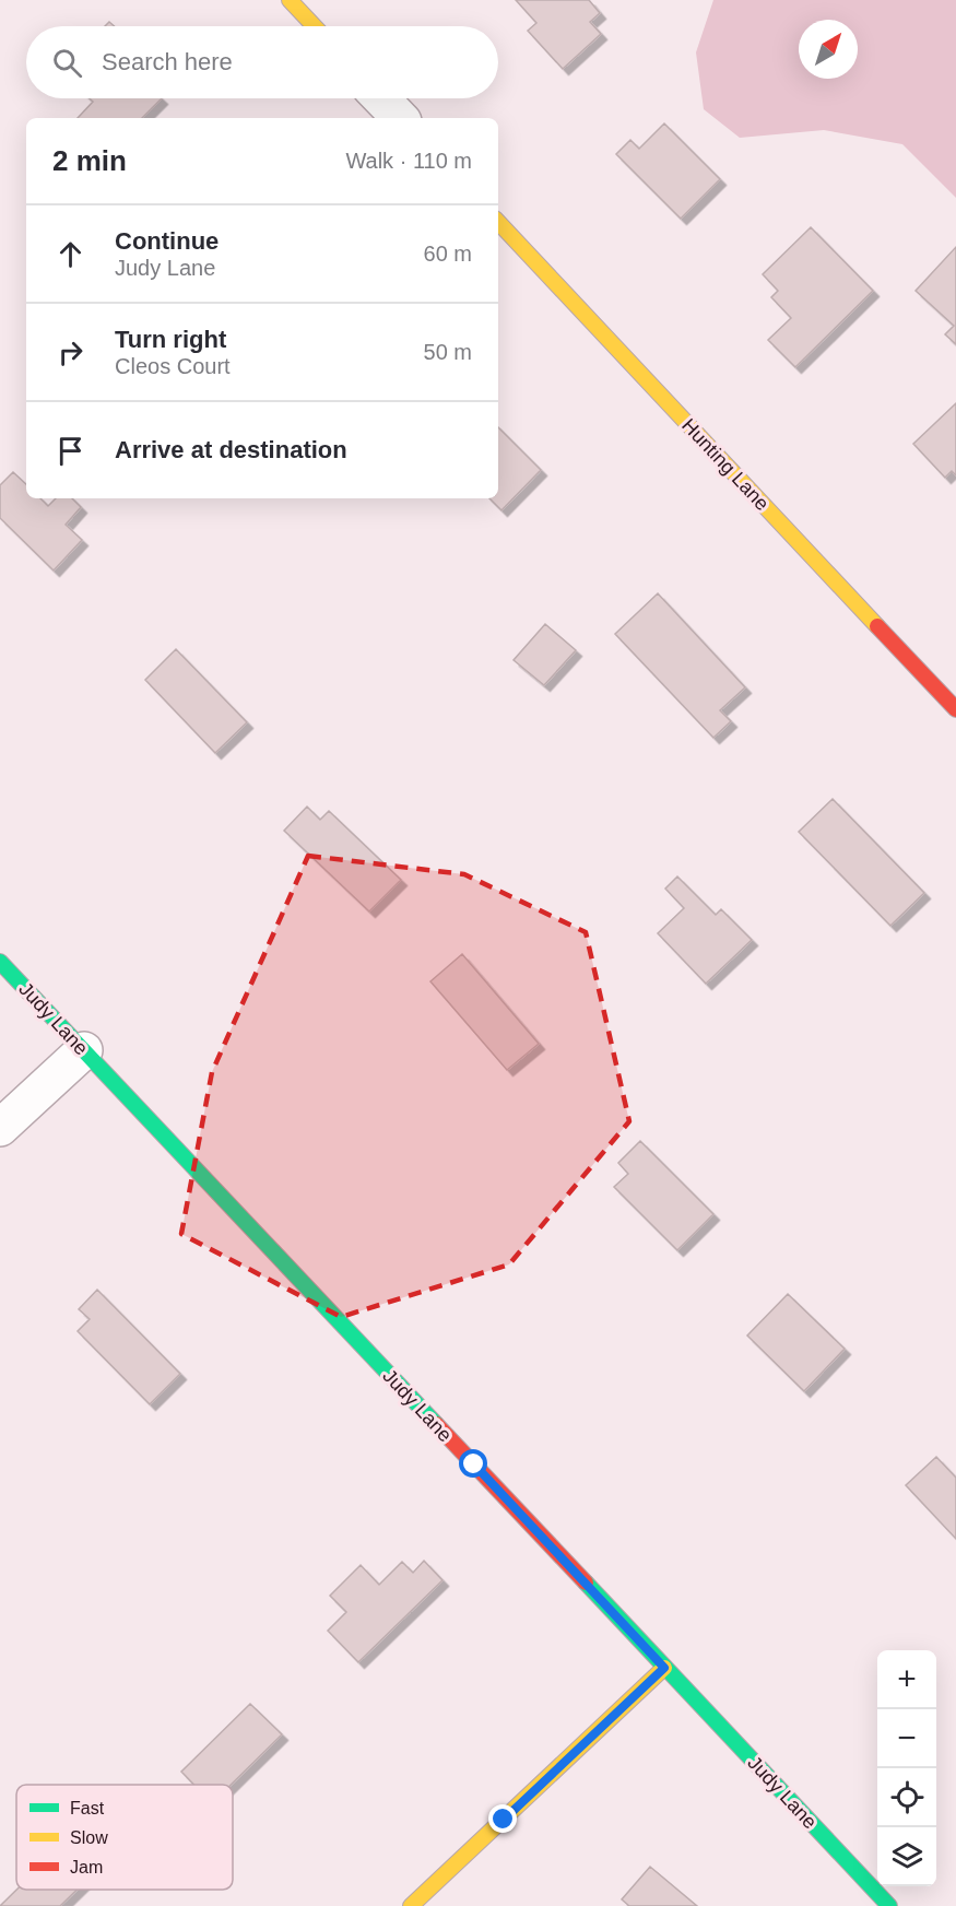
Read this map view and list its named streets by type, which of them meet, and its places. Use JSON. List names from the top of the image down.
{
  "streets": {
    "street": ["Hunting Lane", "Judy Lane"]
  },
  "legend": ["Fast", "Slow", "Jam"],
  "north": "top right",
  "page": {
    "search": "Search here",
    "heading": ["2 min", "Walk · 110 m"],
    "list": [
      ["Continue", "Judy Lane", "60 m"],
      ["Turn right", "Cleos Court", "50 m"],
      "Arrive at destination"
    ],
    "map_buttons": ["+", "−"]
  }
}
